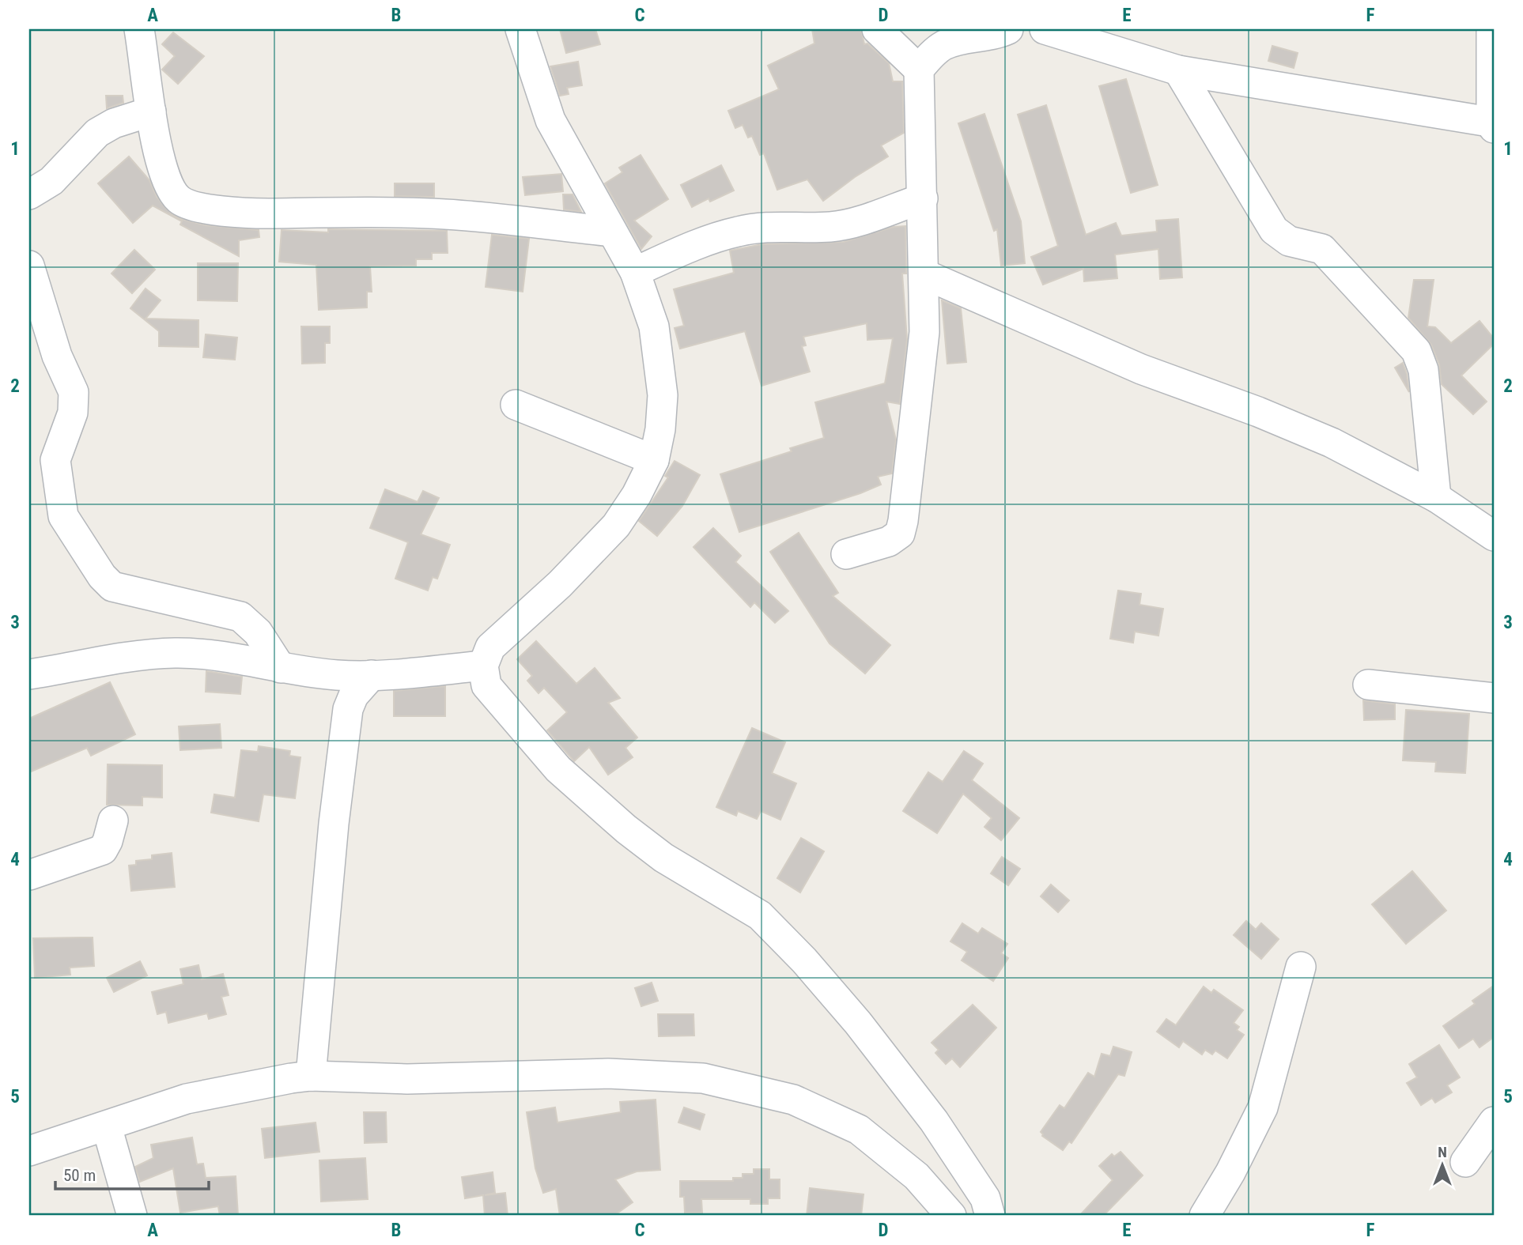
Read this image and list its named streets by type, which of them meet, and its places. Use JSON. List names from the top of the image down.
{
  "scale_bar": "50 m",
  "north": "top",
  "grid": {
    "columns": [
      "A",
      "B",
      "C",
      "D",
      "E",
      "F"
    ],
    "rows": [
      "1",
      "2",
      "3",
      "4",
      "5"
    ]
  }
}
